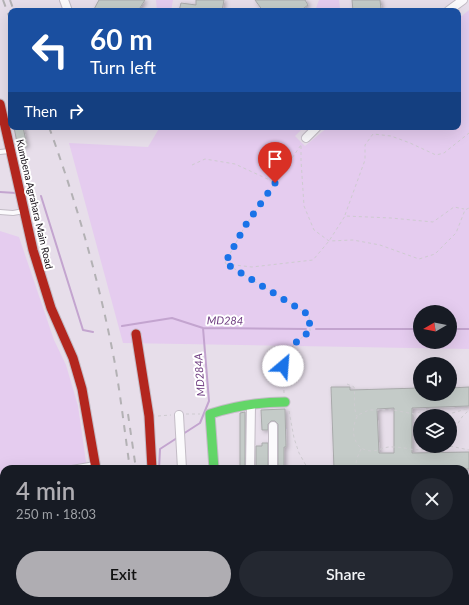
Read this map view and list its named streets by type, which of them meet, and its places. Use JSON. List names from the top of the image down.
{
  "streets": {
    "street": ["Kumbena Agrahara Main Road"]
  },
  "water": ["MD284", "MD284A"],
  "north": "left",
  "page": {
    "turn": ["60 m", "Turn left"],
    "then": "Then",
    "heading": ["4 min", "250 m · 18:03"],
    "buttons": ["Exit", "Share"]
  }
}
